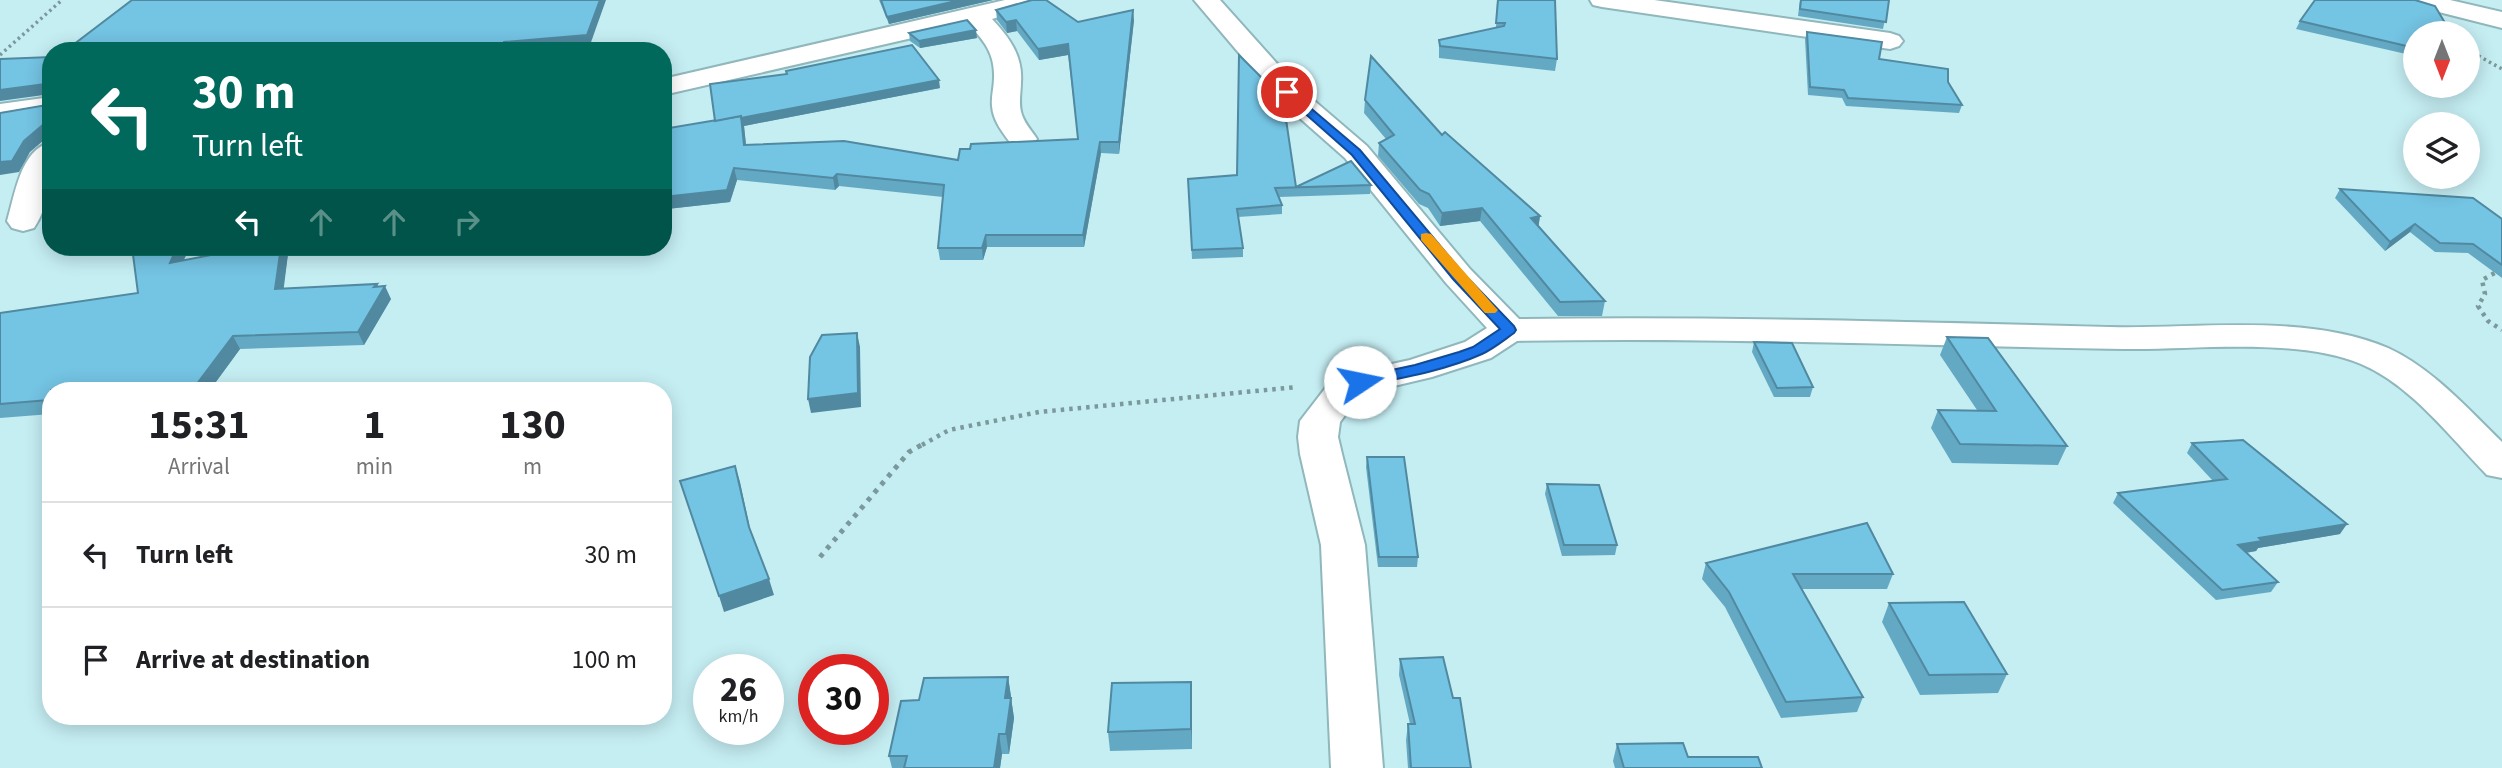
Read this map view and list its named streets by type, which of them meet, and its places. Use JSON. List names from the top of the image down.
{
  "north": "bottom",
  "page": {
    "turn": ["30 m", "Turn left"],
    "eta": [
      "15:31",
      "Arrival",
      "1",
      "min",
      "130",
      "m"
    ],
    "list": [
      {
        "name": "Turn left",
        "value": "30 m"
      },
      {
        "name": "Arrive at destination",
        "value": "100 m"
      }
    ],
    "speed": "26 km/h",
    "limit": "30"
  }
}
